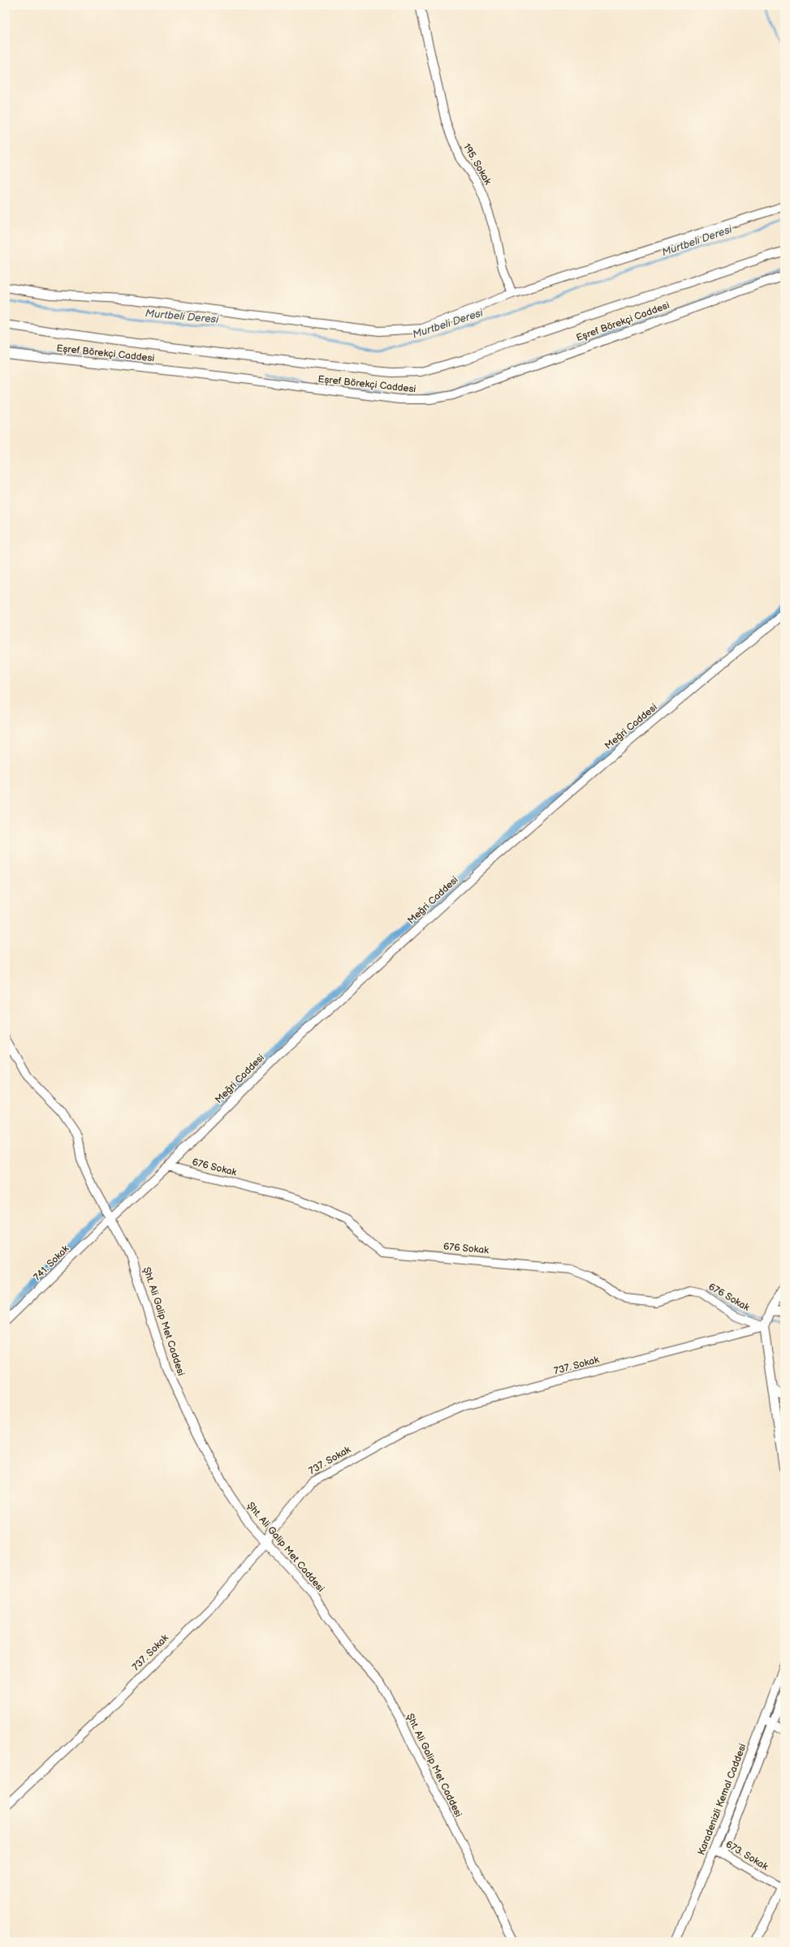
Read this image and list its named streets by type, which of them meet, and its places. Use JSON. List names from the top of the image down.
{
  "streets": {
    "street": [
      "195. Sokak",
      "Eşref Börekçi Caddesi",
      "Meğri Caddesi",
      "676 Sokak",
      "741. Sokak",
      "Şht. Ali Galip Met Caddesi",
      "737. Sokak",
      "Karadenizli Kemal Caddesi",
      "673. Sokak"
    ]
  },
  "crossings": [
    ["Meğri Caddesi", "676 Sokak"],
    ["Meğri Caddesi", "741. Sokak"],
    ["Meğri Caddesi", "Şht. Ali Galip Met Caddesi"],
    ["676 Sokak", "737. Sokak"],
    ["741. Sokak", "Şht. Ali Galip Met Caddesi"],
    ["Şht. Ali Galip Met Caddesi", "737. Sokak"],
    ["Karadenizli Kemal Caddesi", "673. Sokak"]
  ],
  "water": ["Murtbeli Deresi"]
}
